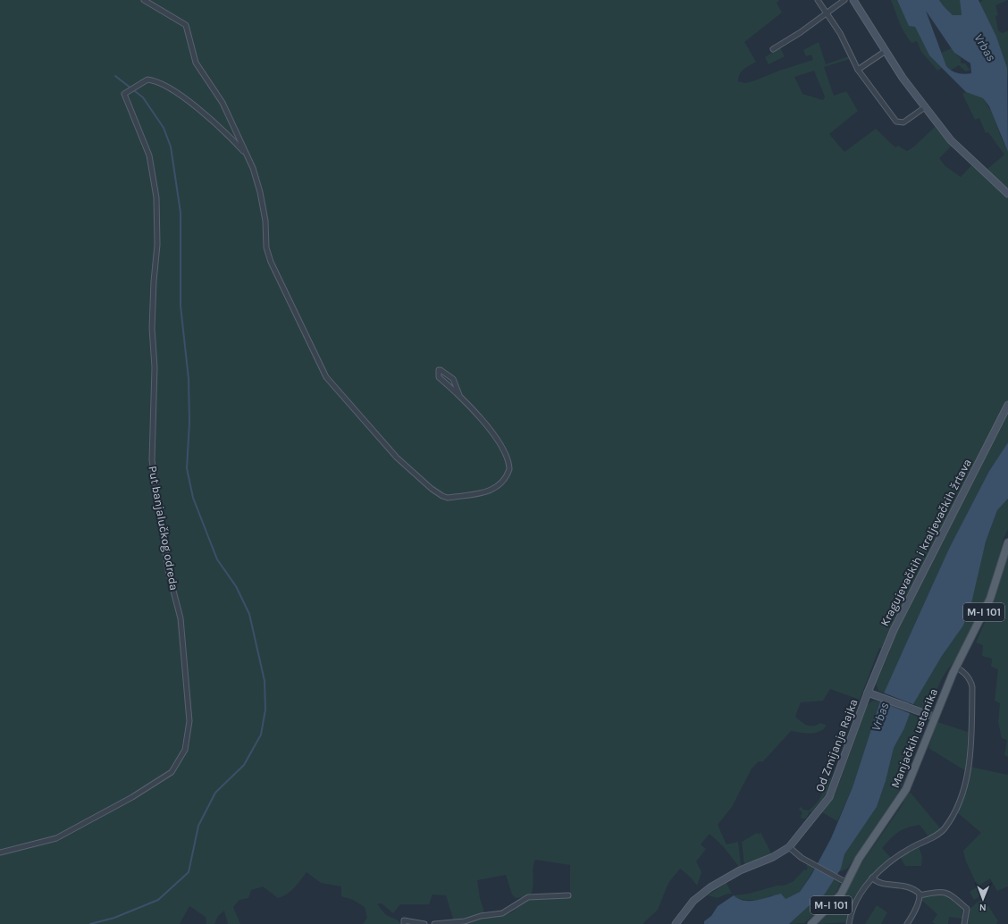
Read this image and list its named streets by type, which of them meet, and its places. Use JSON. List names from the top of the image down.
{
  "streets": {
    "main road": ["M-I 101", "Manjačkih ustanika"],
    "street": ["Put banjalučkog odreda", "Kragujevačkih i kraljevačkih žrtava", "Od Zmijanja Rajka"]
  },
  "crossings": [
    ["Kragujevačkih i kraljevačkih žrtava", "Od Zmijanja Rajka"]
  ],
  "water": ["Vrbas"],
  "north": "bottom"
}
